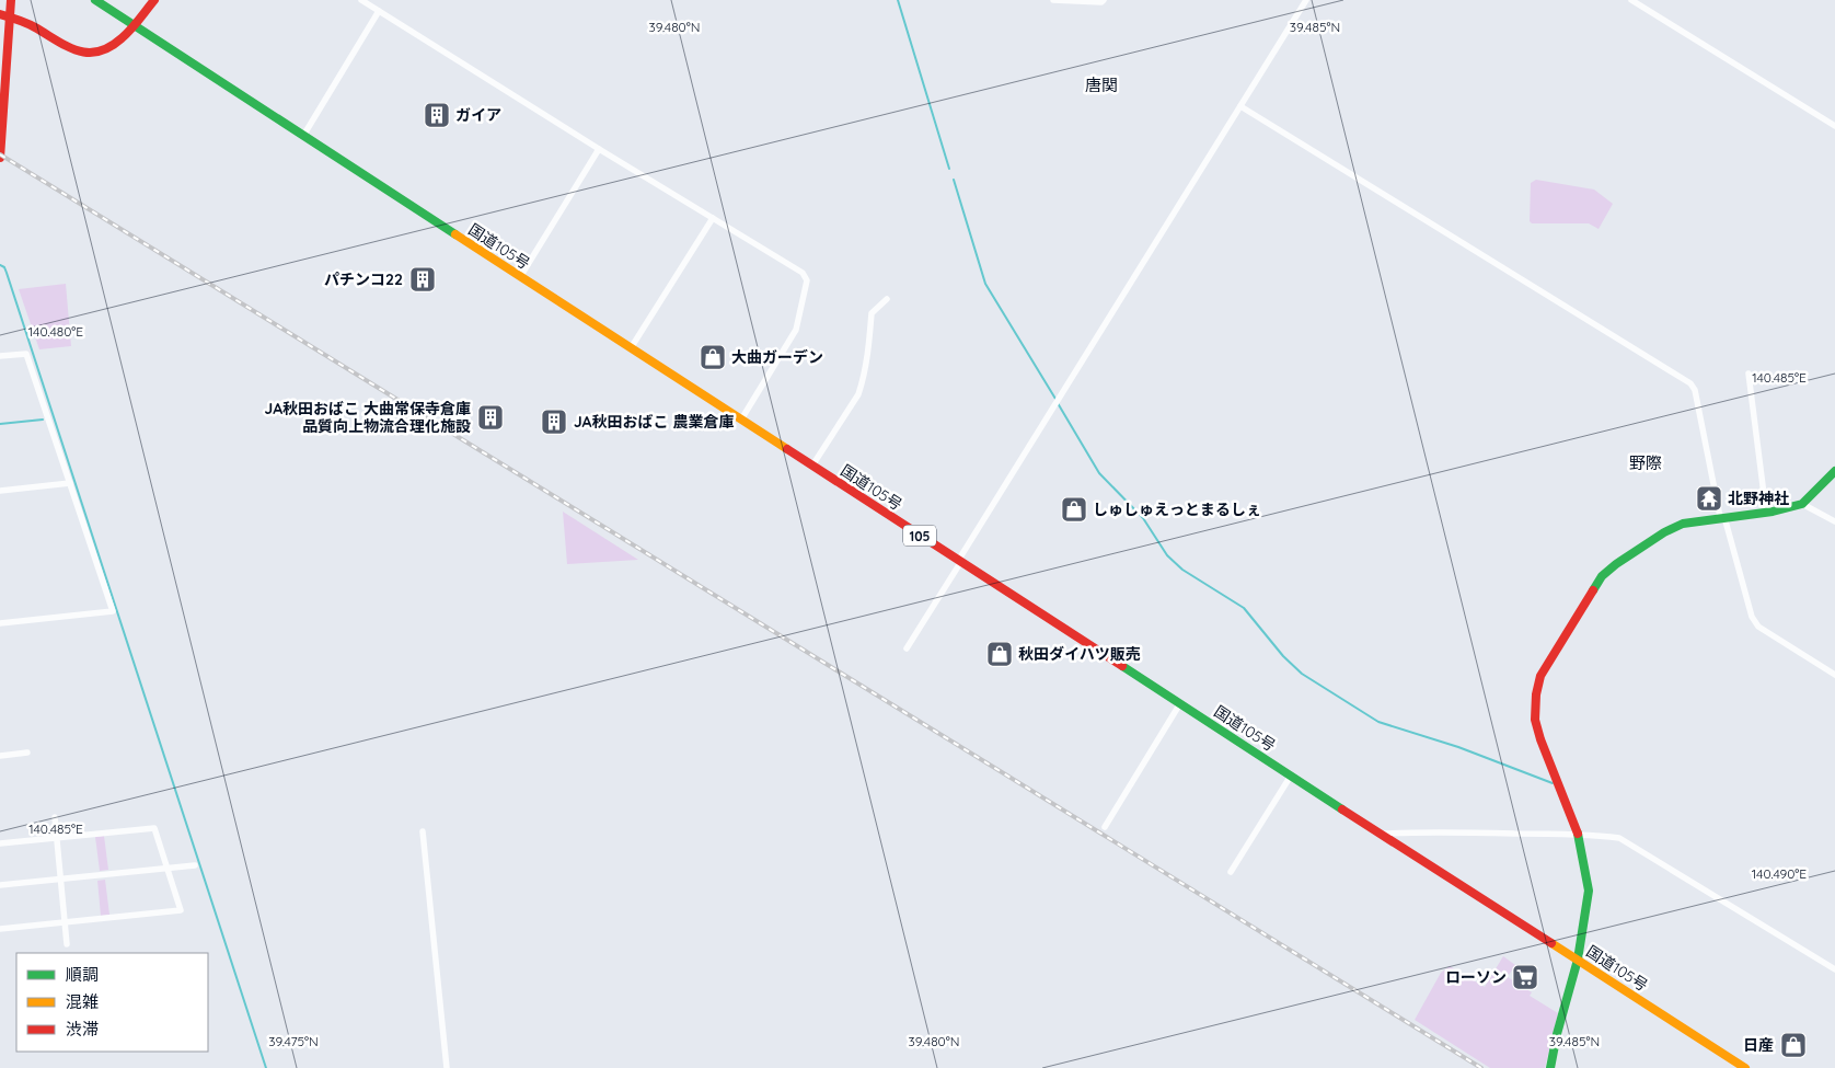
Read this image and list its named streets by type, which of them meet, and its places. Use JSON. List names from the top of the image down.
{
  "streets": {
    "main road": ["国道105号", "105"]
  },
  "districts": ["唐関", "野際"],
  "places": {
    "building": [
      "ガイア",
      "パチンコ22",
      "JA秋田おばこ 大曲常保寺倉庫 品質向上物流合理化施設",
      "JA秋田おばこ 農業倉庫"
    ],
    "shop": [
      "大曲ガーデン",
      "しゅしゅえっとまるしぇ",
      "秋田ダイハツ販売",
      "日産"
    ],
    "temple": ["北野神社"],
    "supermarket": ["ローソン"]
  },
  "legend": ["順調", "混雑", "渋滞"],
  "coordinates": [
    "39.480°N",
    "39.485°N",
    "140.480°E",
    "140.485°E",
    "140.490°E",
    "39.475°N"
  ]
}
